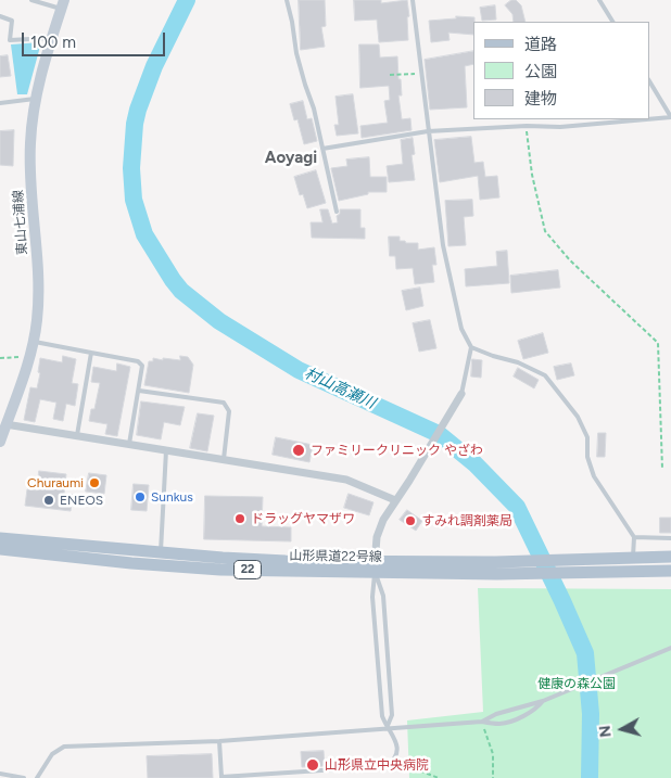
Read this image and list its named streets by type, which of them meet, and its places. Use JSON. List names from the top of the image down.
{
  "streets": {
    "main road": ["東山七浦線", "山形県道22号線", "22"]
  },
  "districts": ["Aoyagi"],
  "water": ["村山高瀬川"],
  "parks": ["健康の森公園"],
  "places": [
    "ファミリークリニック やざわ",
    "Churaumi",
    "Sunkus",
    "ENEOS",
    "ドラッグヤマザワ",
    "すみれ調剤薬局",
    "山形県立中央病院"
  ],
  "legend": ["道路", "公園", "建物"],
  "scale_bar": "100 m",
  "north": "left"
}
